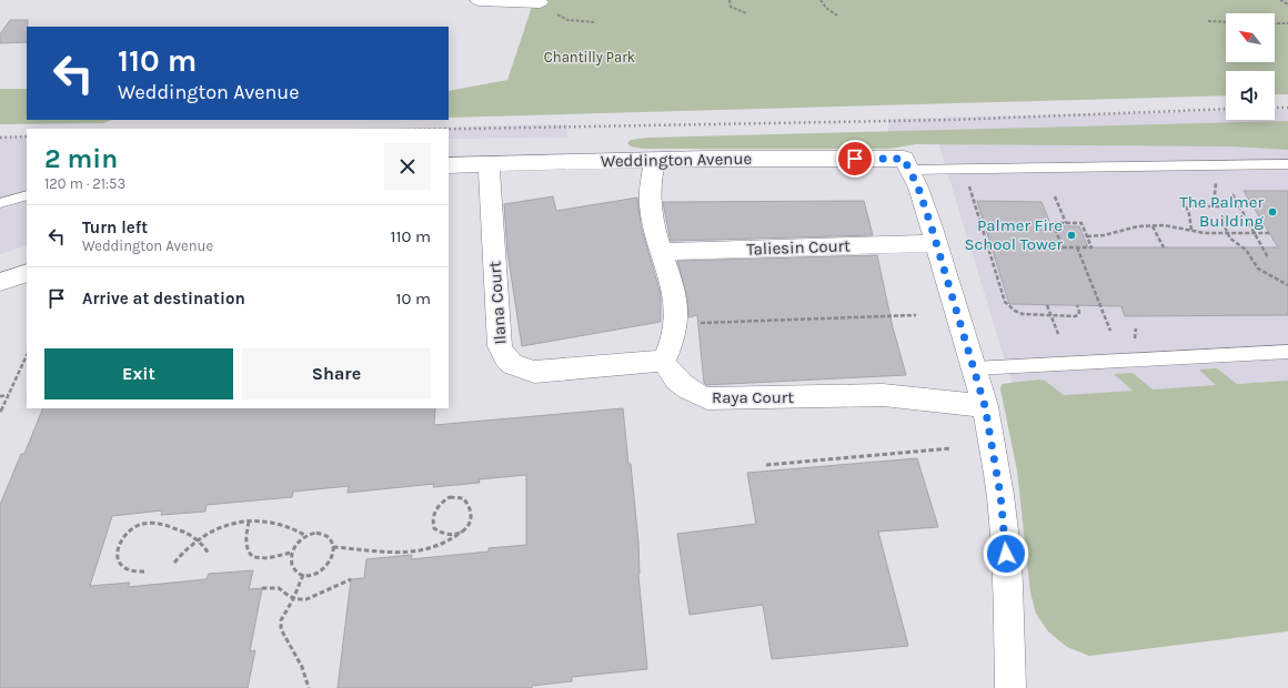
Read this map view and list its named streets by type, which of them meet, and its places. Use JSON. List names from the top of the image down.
{
  "streets": {
    "street": [
      "Weddington Avenue",
      "Taliesin Court",
      "Ilana Court",
      "Raya Court"
    ]
  },
  "crossings": [
    ["Weddington Avenue", "Ilana Court"],
    ["Ilana Court", "Raya Court"]
  ],
  "parks": ["Chantilly Park"],
  "places": ["The Palmer Building", "Palmer Fire School Tower"],
  "north": "top left",
  "page": {
    "turn": ["110 m", "Weddington Avenue"],
    "heading": ["2 min", "120 m · 21:53"],
    "list": [
      {
        "name": "Turn left",
        "note": "Weddington Avenue",
        "value": "110 m"
      },
      {
        "name": "Arrive at destination",
        "value": "10 m"
      }
    ],
    "buttons": ["Exit", "Share"]
  }
}
